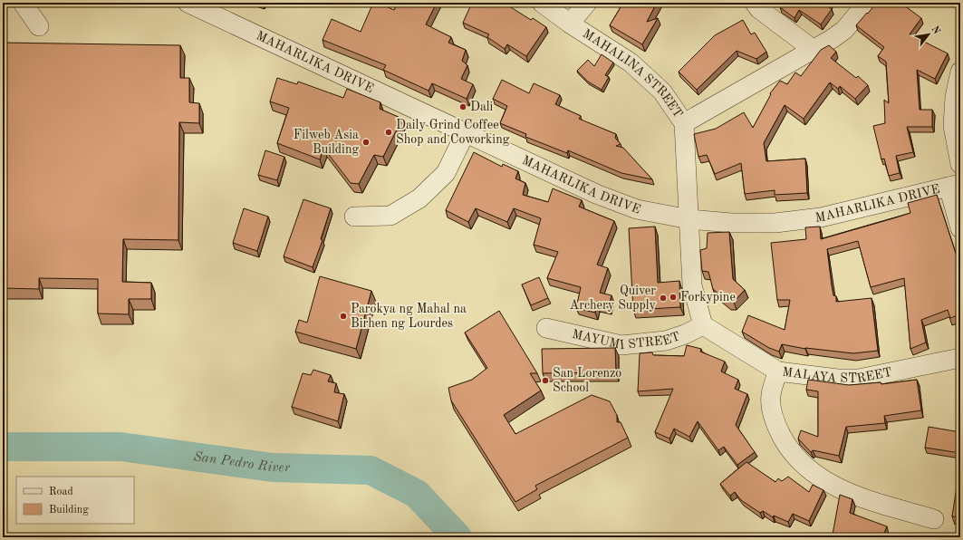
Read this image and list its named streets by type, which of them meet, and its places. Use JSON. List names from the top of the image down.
{
  "streets": {
    "street": [
      "MAHARLIKA DRIVE",
      "MAHALINA STREET",
      "MAYUMI STREET",
      "MALAYA STREET"
    ]
  },
  "crossings": [
    ["MAHARLIKA DRIVE", "MAHALINA STREET"],
    ["MAYUMI STREET", "MALAYA STREET"]
  ],
  "water": ["San Pedro River"],
  "places": [
    "Dali",
    "Daily Grind Coffee Shop and Coworking",
    "Filweb Asia Building",
    "Forkypine",
    "Quiver Archery Supply",
    "Parokya ng Mahal na Birhen ng Lourdes",
    "San Lorenzo School"
  ],
  "legend": ["Road", "Building"],
  "north": "top right"
}
